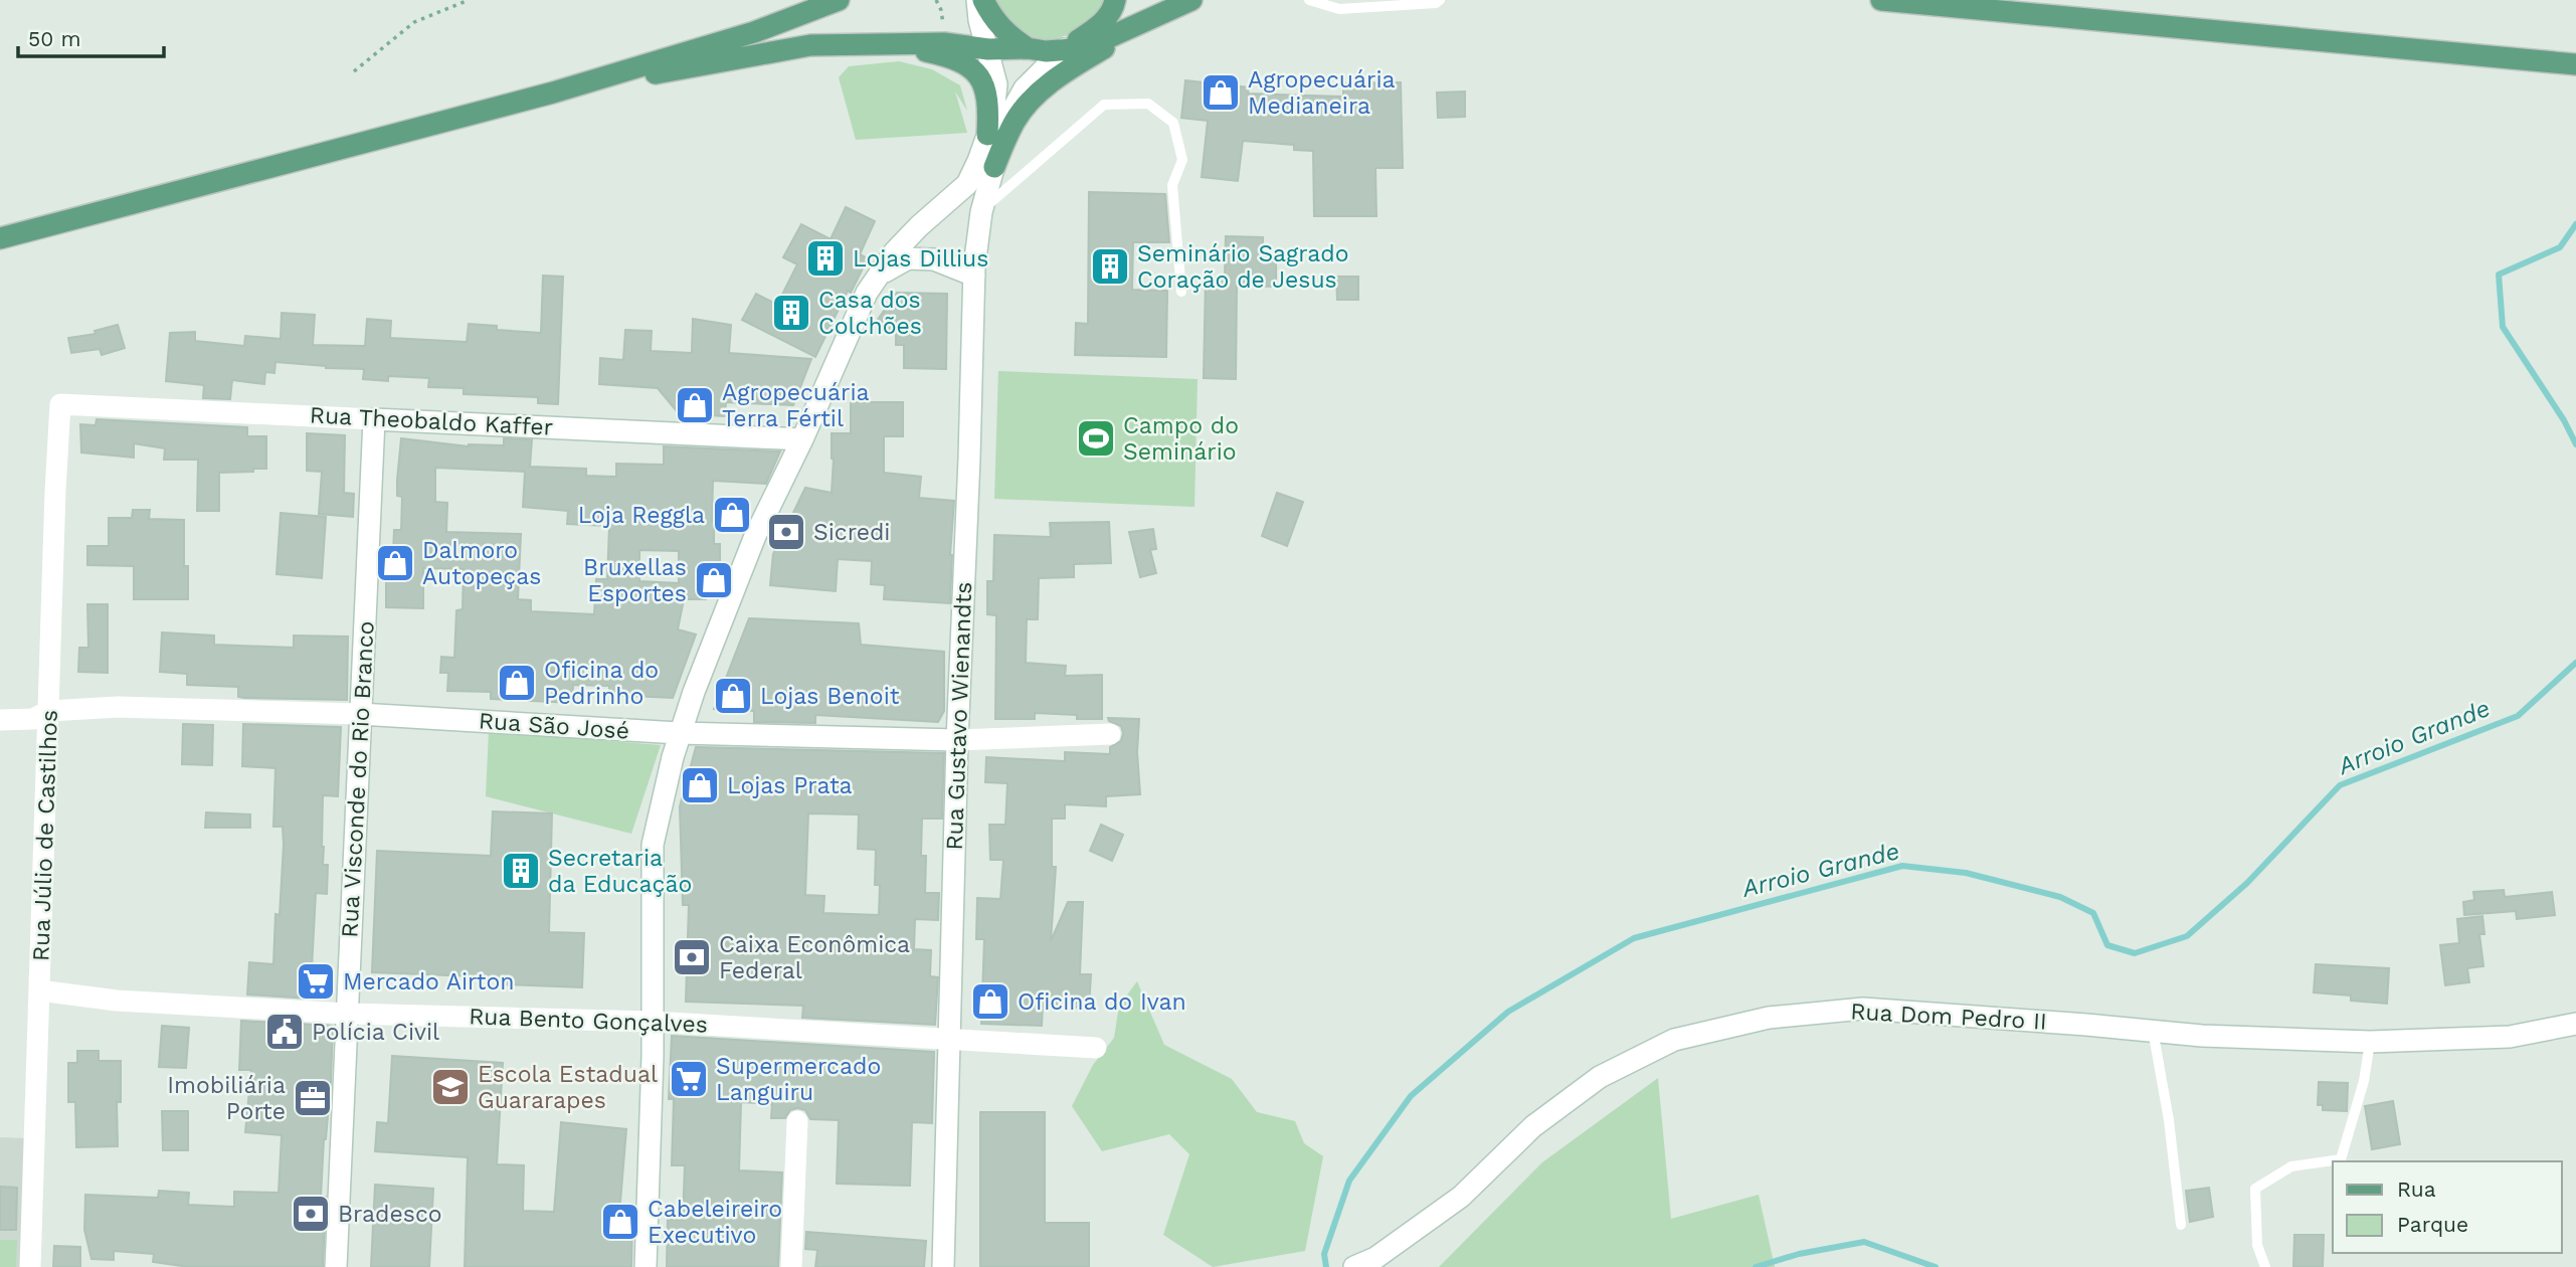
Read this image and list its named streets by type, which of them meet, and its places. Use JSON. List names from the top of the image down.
{
  "streets": {
    "street": [
      "Rua Theobaldo Kaffer",
      "Rua Gustavo Wienandts",
      "Rua São José",
      "Rua Visconde do Rio Branco",
      "Rua Júlio de Castilhos",
      "Rua Dom Pedro II",
      "Rua Bento Gonçalves"
    ]
  },
  "crossings": [
    ["Rua Theobaldo Kaffer", "Rua Visconde do Rio Branco"],
    ["Rua Theobaldo Kaffer", "Rua Júlio de Castilhos"],
    ["Rua Gustavo Wienandts", "Rua São José"],
    ["Rua Gustavo Wienandts", "Rua Bento Gonçalves"],
    ["Rua São José", "Rua Visconde do Rio Branco"],
    ["Rua São José", "Rua Júlio de Castilhos"],
    ["Rua Visconde do Rio Branco", "Rua Bento Gonçalves"],
    ["Rua Júlio de Castilhos", "Rua Bento Gonçalves"]
  ],
  "water": ["Arroio Grande"],
  "places": {
    "shop": [
      "Agropecuária Medianeira",
      "Agropecuária Terra Fértil",
      "Loja Reggla",
      "Dalmoro Autopeças",
      "Bruxellas Esportes",
      "Oficina do Pedrinho",
      "Lojas Benoit",
      "Lojas Prata",
      "Oficina do Ivan",
      "Cabeleireiro Executivo"
    ],
    "building": [
      "Lojas Dillius",
      "Seminário Sagrado Coração de Jesus",
      "Casa dos Colchões",
      "Secretaria da Educação"
    ],
    "sports": ["Campo do Seminário"],
    "bank": ["Sicredi", "Caixa Econômica Federal", "Bradesco"],
    "supermarket": ["Mercado Airton", "Supermercado Languiru"],
    "public building": ["Polícia Civil"],
    "school or university": ["Escola Estadual Guararapes"],
    "office": ["Imobiliária Porte"]
  },
  "legend": ["Rua", "Parque"],
  "scale_bar": "50 m"
}
